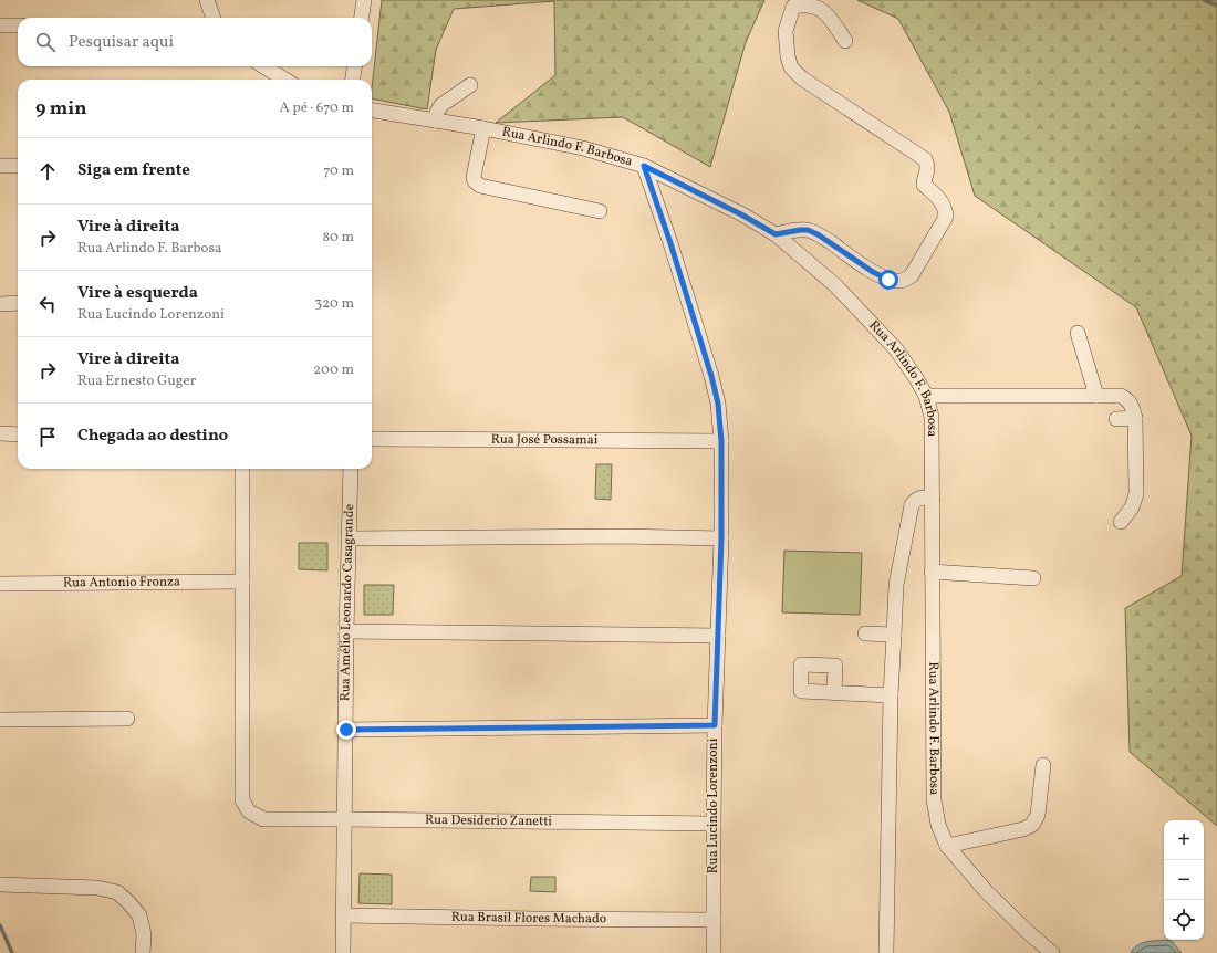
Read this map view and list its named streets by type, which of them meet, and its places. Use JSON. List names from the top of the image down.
{
  "streets": {
    "street": [
      "Rua Arlindo F. Barbosa",
      "Rua José Possamai",
      "Rua Antonio Fronza",
      "Rua Amélio Leonardo Casagrande",
      "Rua Lucindo Lorenzoni",
      "Rua Desiderio Zanetti",
      "Rua Brasil Flores Machado"
    ]
  },
  "crossings": [
    ["Rua Arlindo F. Barbosa", "Rua Lucindo Lorenzoni"],
    ["Rua José Possamai", "Rua Lucindo Lorenzoni"],
    ["Rua Antonio Fronza", "Rua Desiderio Zanetti"],
    ["Rua Amélio Leonardo Casagrande", "Rua Desiderio Zanetti"],
    ["Rua Amélio Leonardo Casagrande", "Rua Brasil Flores Machado"],
    ["Rua Lucindo Lorenzoni", "Rua Desiderio Zanetti"],
    ["Rua Lucindo Lorenzoni", "Rua Brasil Flores Machado"]
  ],
  "page": {
    "search": "Pesquisar aqui",
    "heading": ["9 min", "A pé · 670 m"],
    "list": [
      ["Siga em frente", "70 m"],
      ["Vire à direita", "Rua Arlindo F. Barbosa", "80 m"],
      ["Vire à esquerda", "Rua Lucindo Lorenzoni", "320 m"],
      ["Vire à direita", "Rua Ernesto Guger", "200 m"],
      "Chegada ao destino"
    ],
    "map_buttons": ["+", "−"]
  }
}
